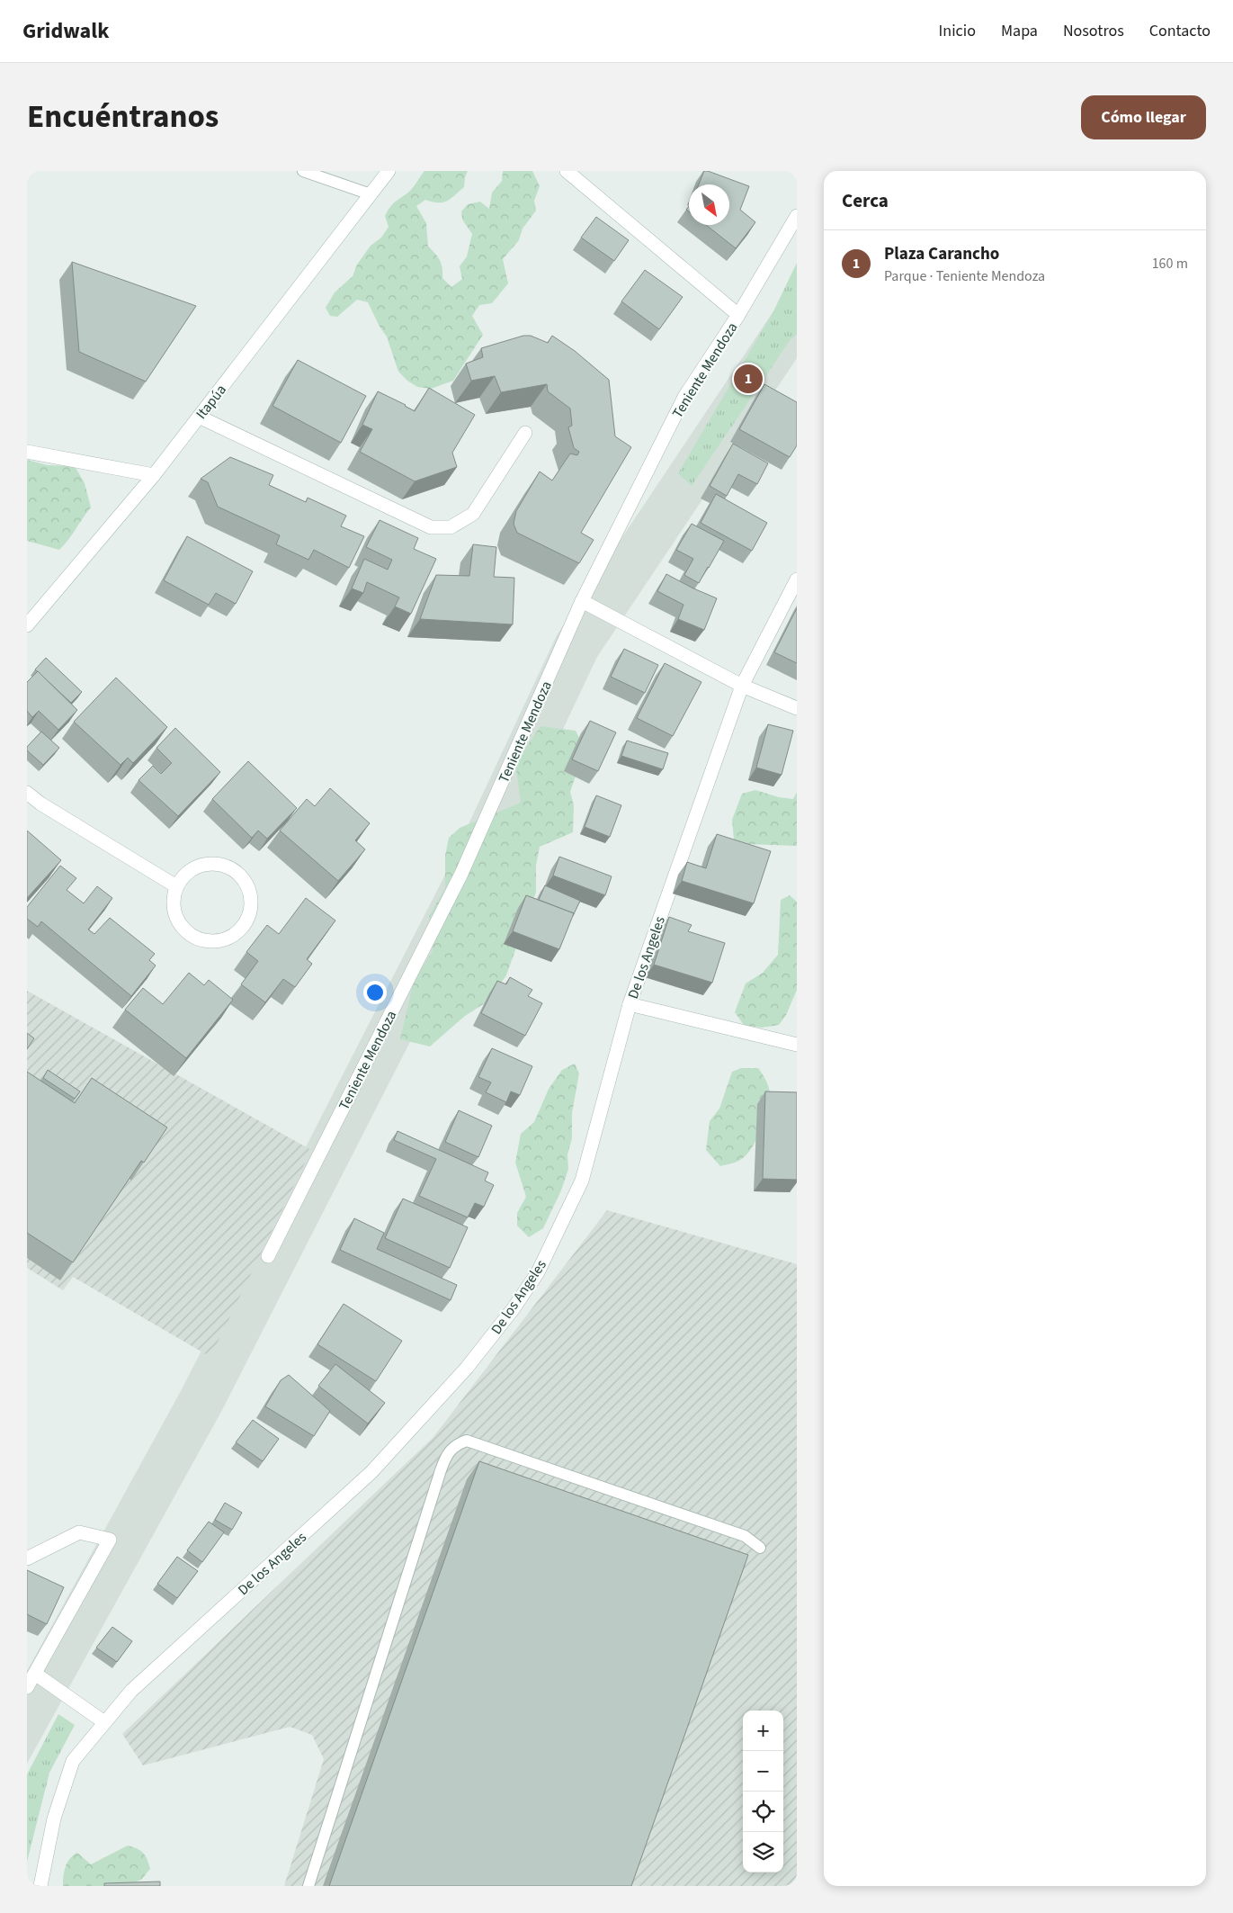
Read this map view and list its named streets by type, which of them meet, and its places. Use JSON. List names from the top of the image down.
{
  "streets": {
    "street": ["Teniente Mendoza", "Itapúa", "De los Angeles"]
  },
  "north": "bottom right",
  "page": {
    "header": "Gridwalk",
    "nav": [
      "Inicio",
      "Mapa",
      "Nosotros",
      "Contacto"
    ],
    "title": "Encuéntranos",
    "buttons": "Cómo llegar",
    "heading": "Cerca",
    "list": [
      {
        "mark": "1",
        "name": "Plaza Carancho",
        "note": "Parque · Teniente Mendoza",
        "value": "160 m"
      }
    ],
    "pins": "1",
    "map_buttons": ["+", "−"]
  }
}
